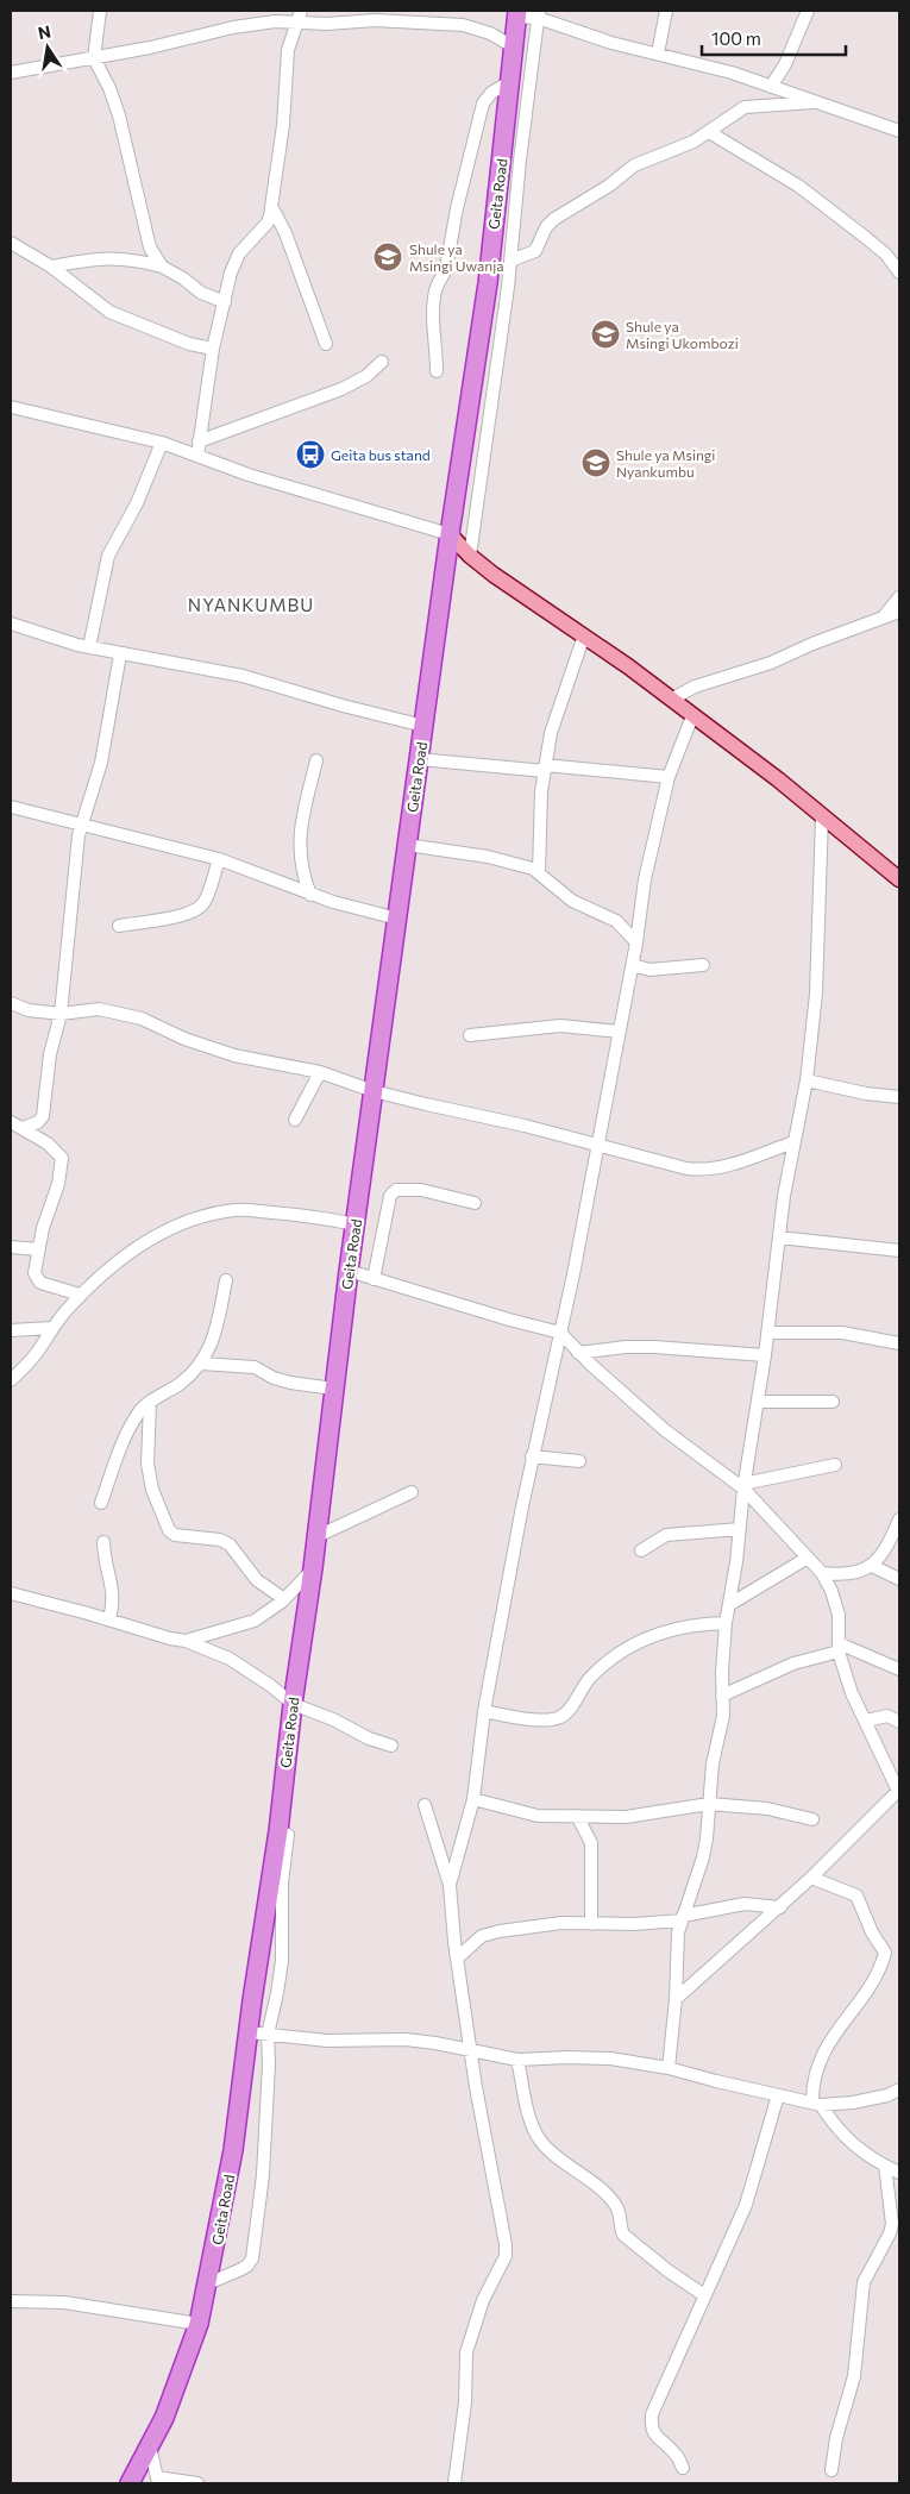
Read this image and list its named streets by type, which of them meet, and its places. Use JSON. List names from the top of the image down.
{
  "streets": {
    "highway": ["Geita Road"]
  },
  "districts": ["NYANKUMBU"],
  "places": {
    "school or university": ["Shule ya Msingi Uwanja", "Shule ya Msingi Ukombozi", "Shule ya Msingi Nyankumbu"],
    "bus stop": ["Geita bus stand"]
  },
  "scale_bar": "100 m",
  "north": "top"
}
